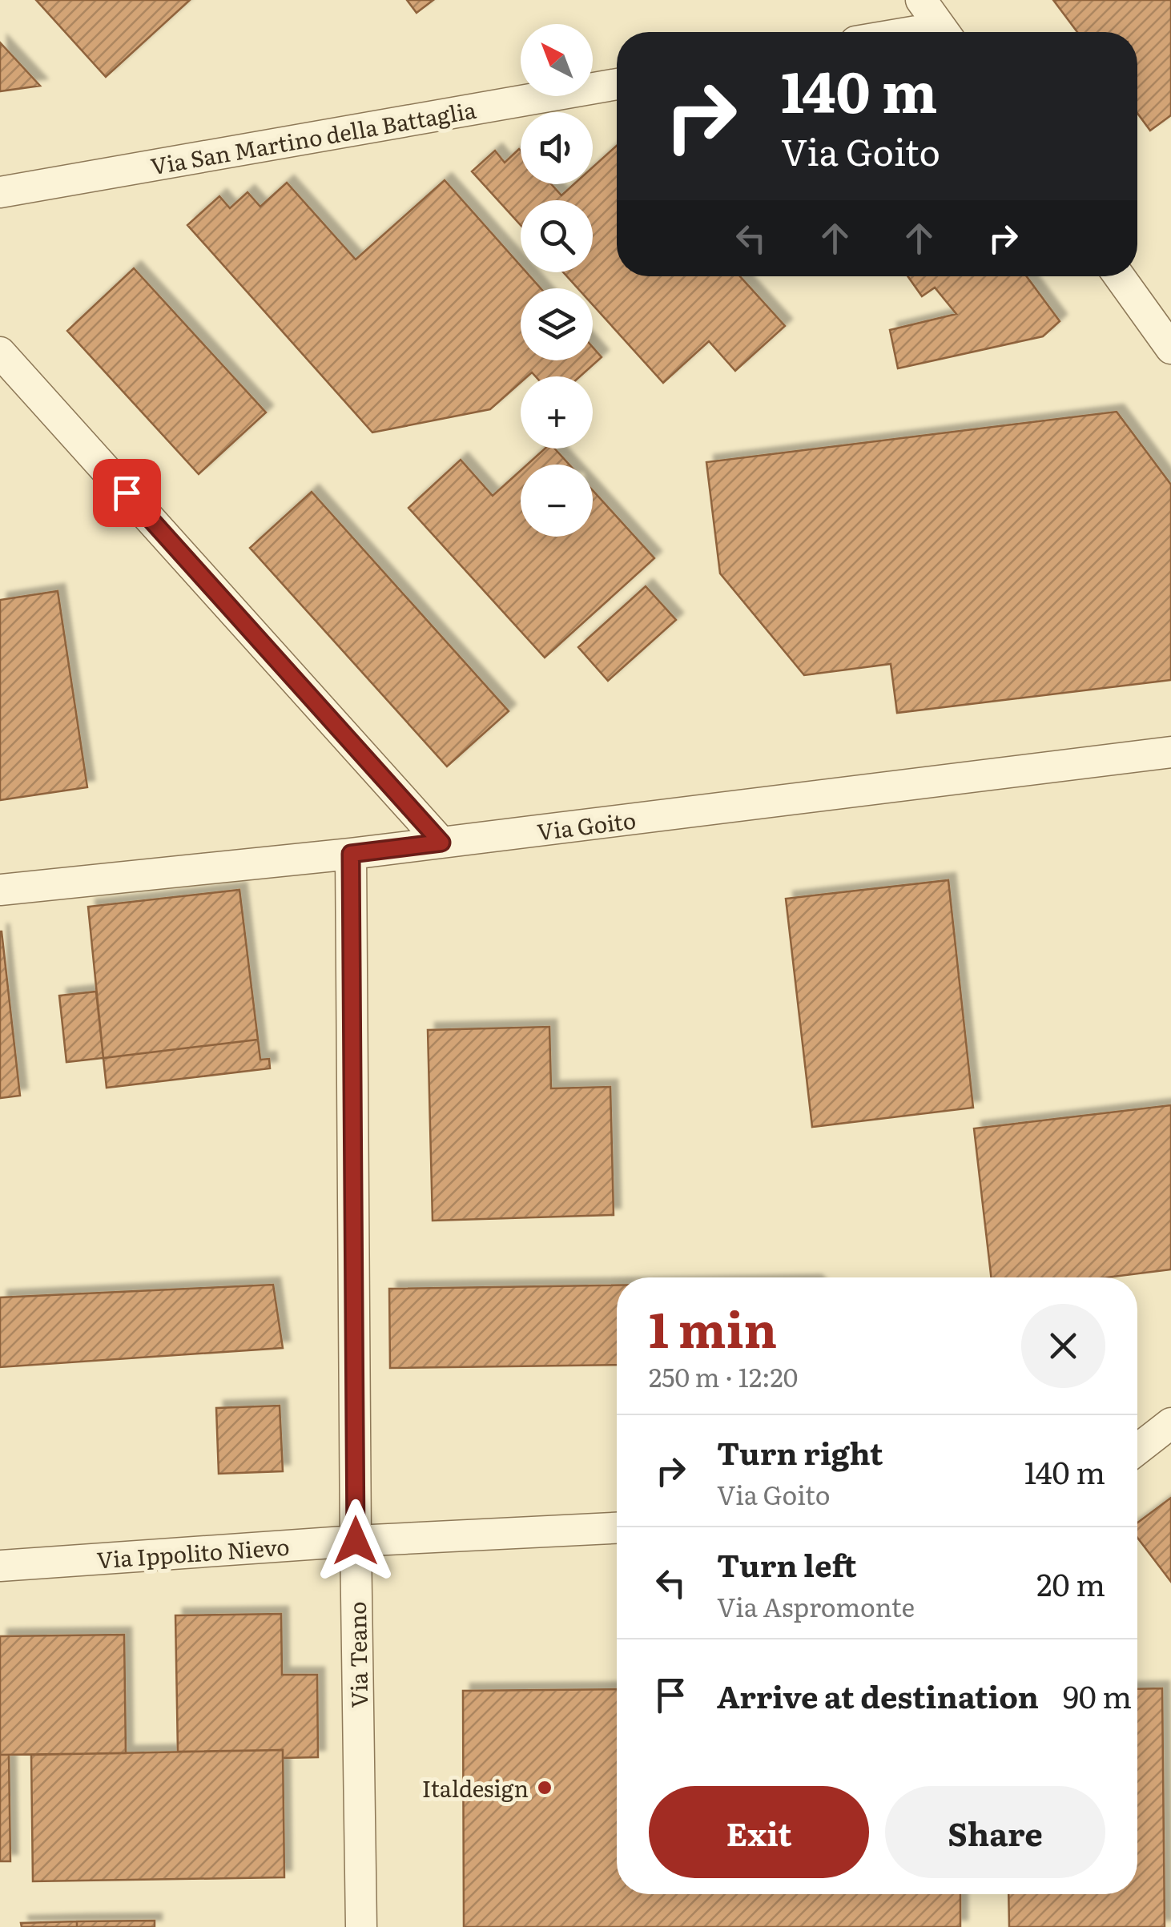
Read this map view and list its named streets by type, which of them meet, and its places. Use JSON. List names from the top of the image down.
{
  "streets": {
    "street": [
      "Via San Martino della Battaglia",
      "Via Goito",
      "Via Ippolito Nievo",
      "Via Teano"
    ]
  },
  "crossings": [
    ["Via Goito", "Via Teano"],
    ["Via Ippolito Nievo", "Via Teano"]
  ],
  "places": ["Italdesign"],
  "north": "top left",
  "page": {
    "map_buttons": ["+", "−"],
    "turn": ["140 m", "Via Goito"],
    "heading": ["1 min", "250 m · 12:20"],
    "list": [
      {
        "name": "Turn right",
        "note": "Via Goito",
        "value": "140 m"
      },
      {
        "name": "Turn left",
        "note": "Via Aspromonte",
        "value": "20 m"
      },
      {
        "name": "Arrive at destination",
        "value": "90 m"
      }
    ],
    "buttons": ["Exit", "Share"]
  }
}
